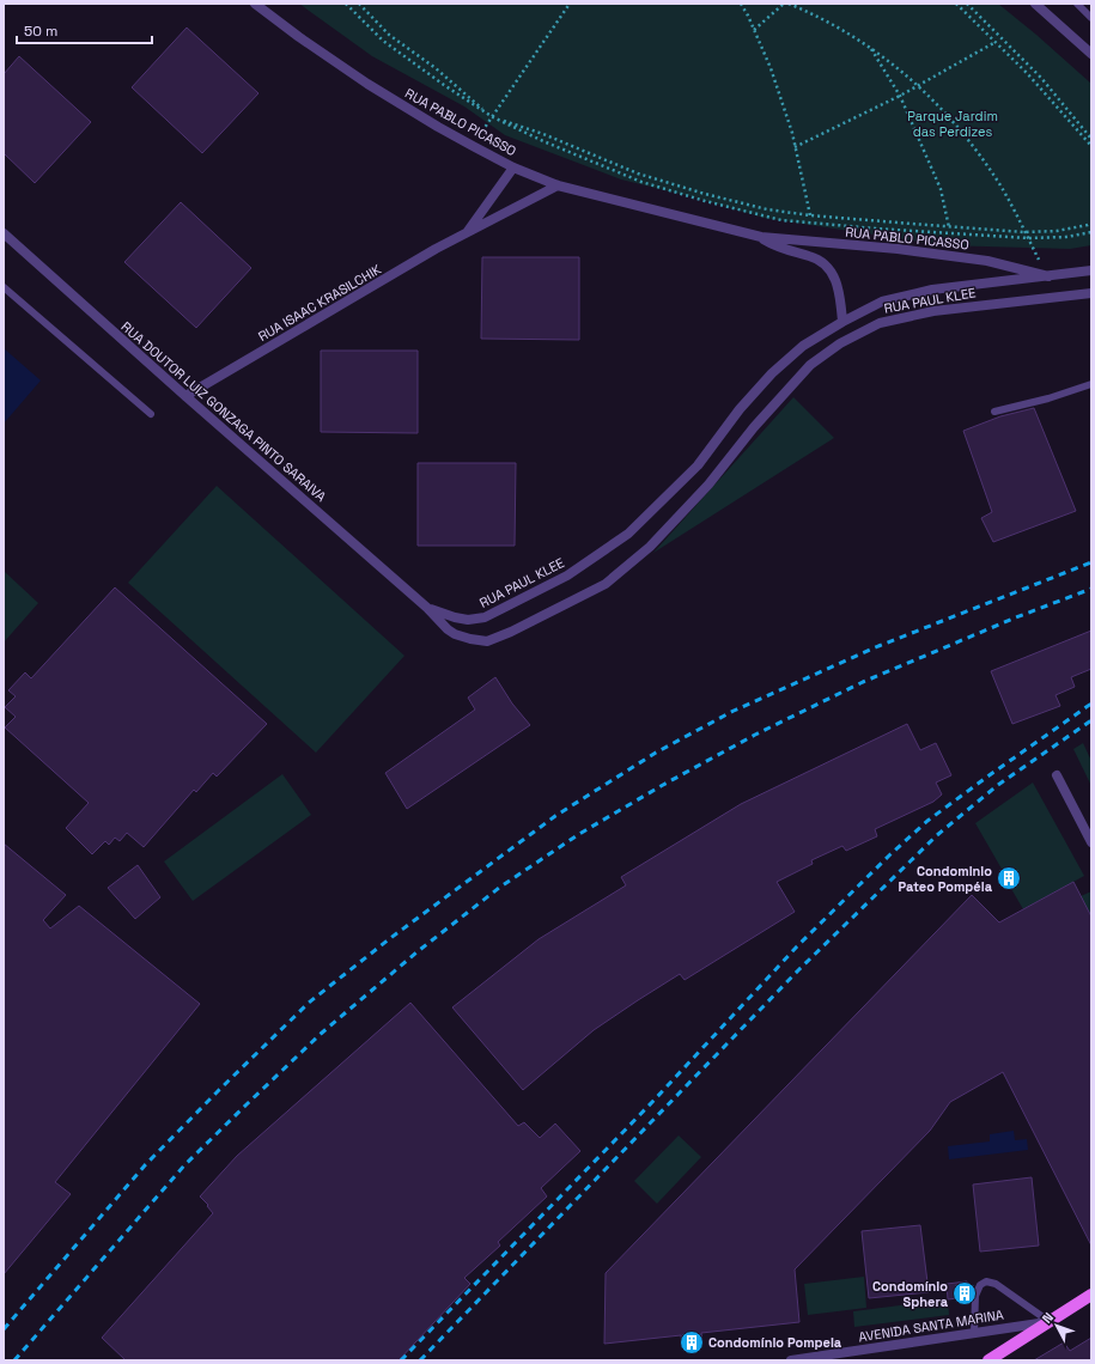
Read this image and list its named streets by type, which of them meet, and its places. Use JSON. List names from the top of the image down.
{
  "streets": {
    "street": [
      "RUA PABLO PICASSO",
      "RUA PAUL KLEE",
      "RUA ISAAC KRASILCHIK",
      "RUA DOUTOR LUIZ GONZAGA PINTO SARAIVA",
      "AVENIDA SANTA MARINA"
    ]
  },
  "crossings": [
    ["RUA PABLO PICASSO", "RUA PAUL KLEE"],
    ["RUA PABLO PICASSO", "RUA ISAAC KRASILCHIK"],
    ["RUA PAUL KLEE", "RUA DOUTOR LUIZ GONZAGA PINTO SARAIVA"],
    ["RUA ISAAC KRASILCHIK", "RUA DOUTOR LUIZ GONZAGA PINTO SARAIVA"]
  ],
  "parks": ["Parque Jardim das Perdizes"],
  "places": {
    "building": ["Condominio Pateo Pompéia", "Condomínio Sphera", "Condomínio Pompeia"]
  },
  "scale_bar": "50 m",
  "north": "top left"
}
